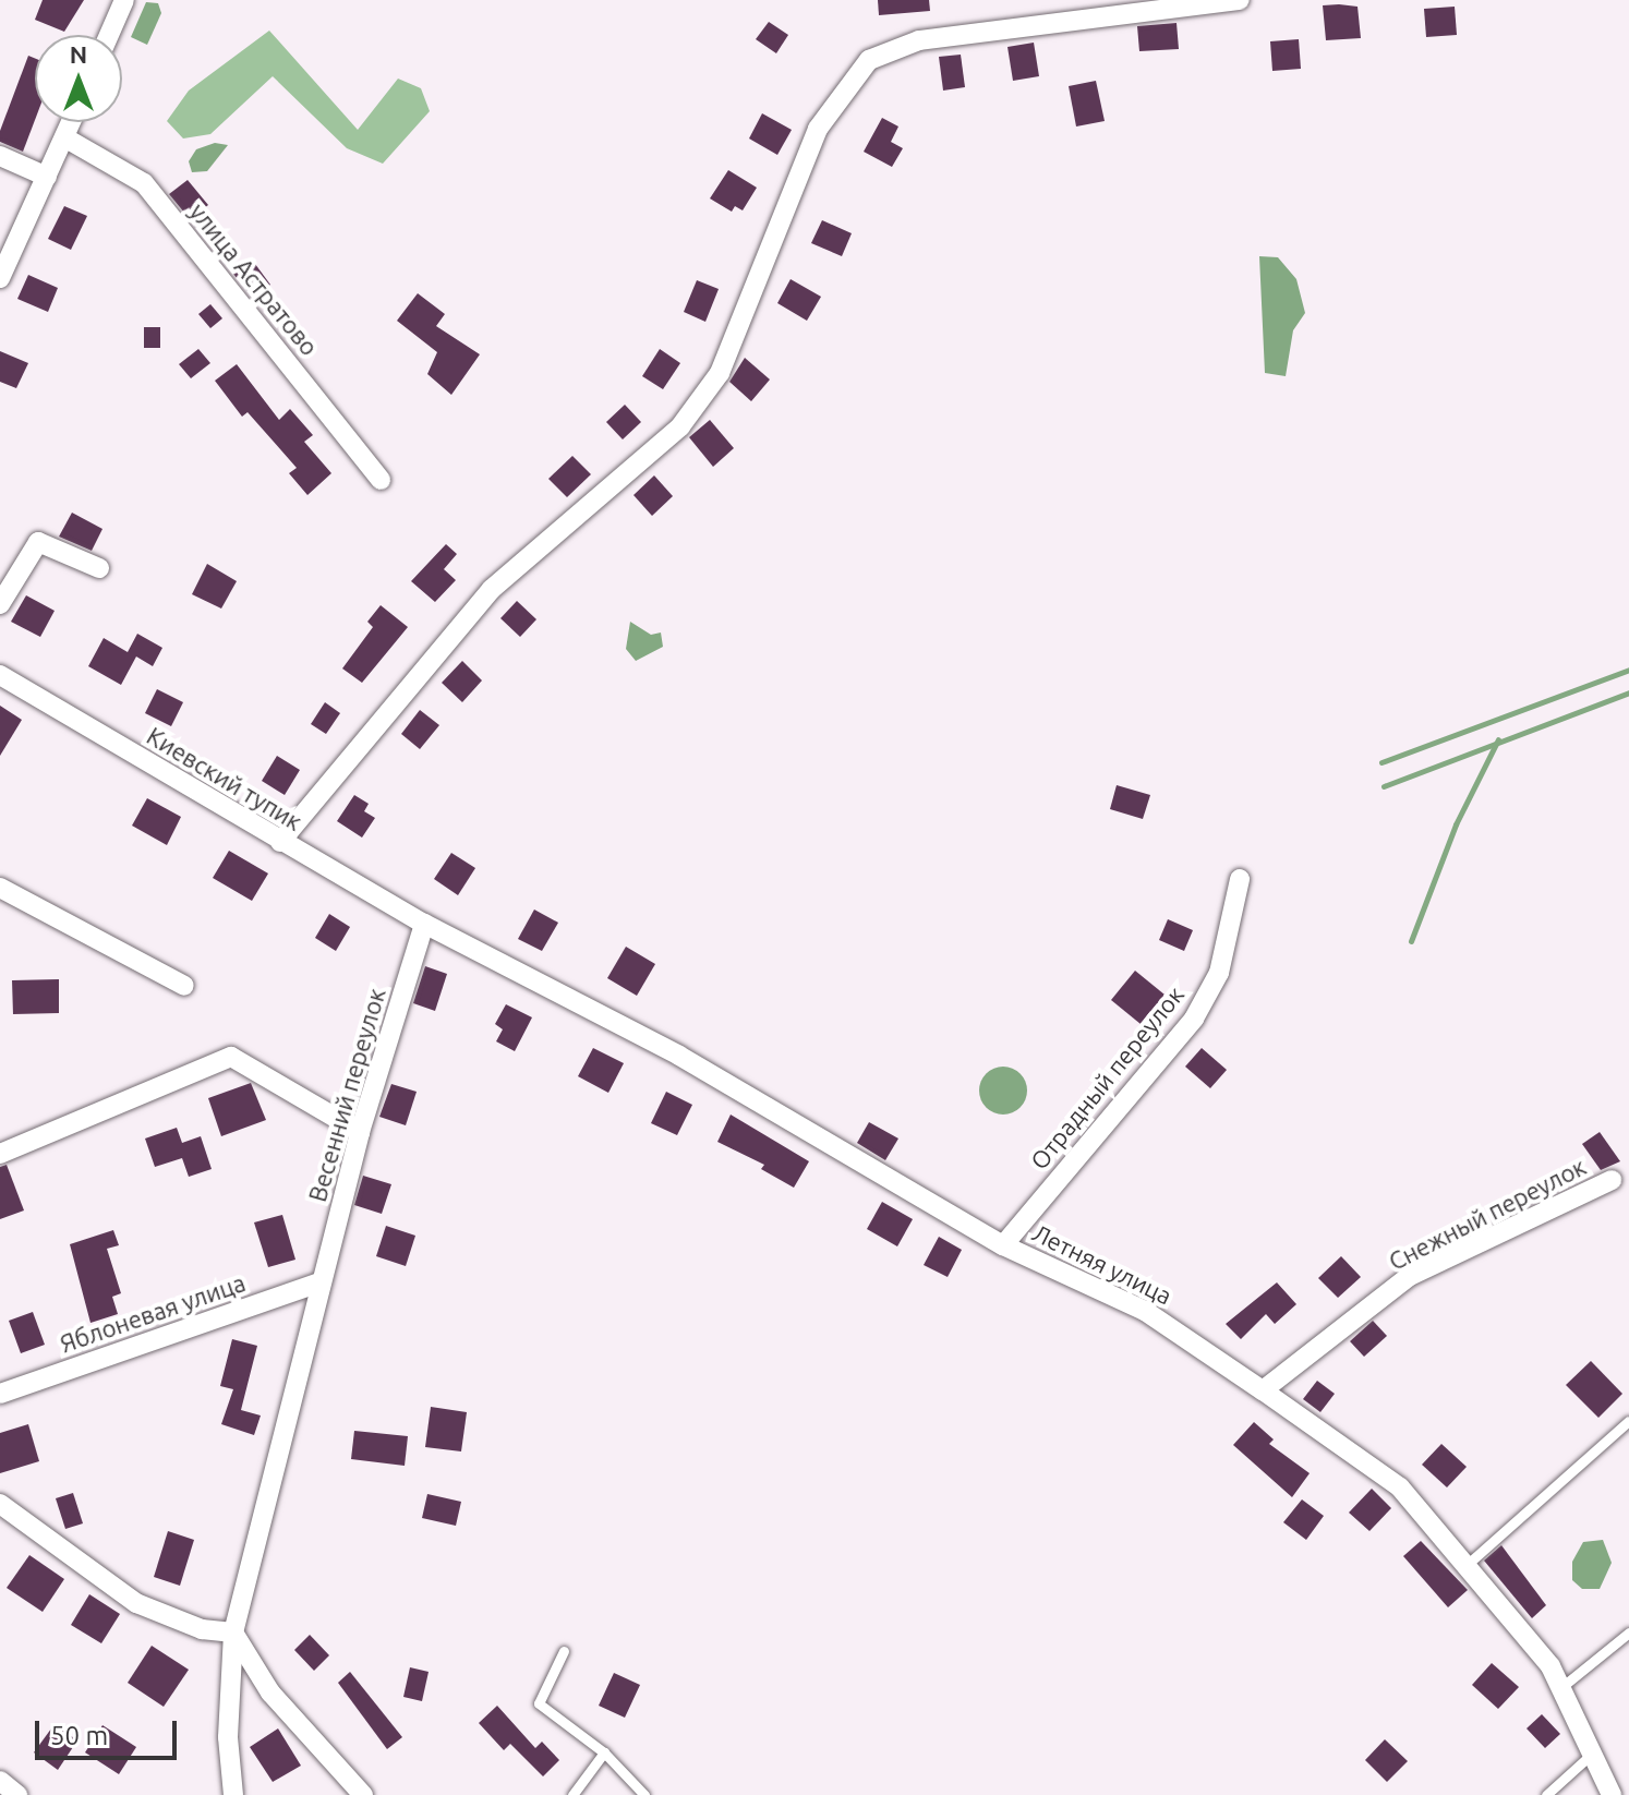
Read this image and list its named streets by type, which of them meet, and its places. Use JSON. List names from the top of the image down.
{
  "streets": {
    "street": [
      "улица Астратово",
      "Киевский тупик",
      "Отрадный переулок",
      "Весенний переулок",
      "Снежный переулок",
      "Летняя улица",
      "Яблоневая улица"
    ]
  },
  "crossings": [
    ["Киевский тупик", "Весенний переулок"],
    ["Киевский тупик", "Летняя улица"],
    ["Отрадный переулок", "Летняя улица"],
    ["Весенний переулок", "Летняя улица"],
    ["Весенний переулок", "Яблоневая улица"],
    ["Снежный переулок", "Летняя улица"]
  ],
  "scale_bar": "50 m",
  "north": "top"
}
